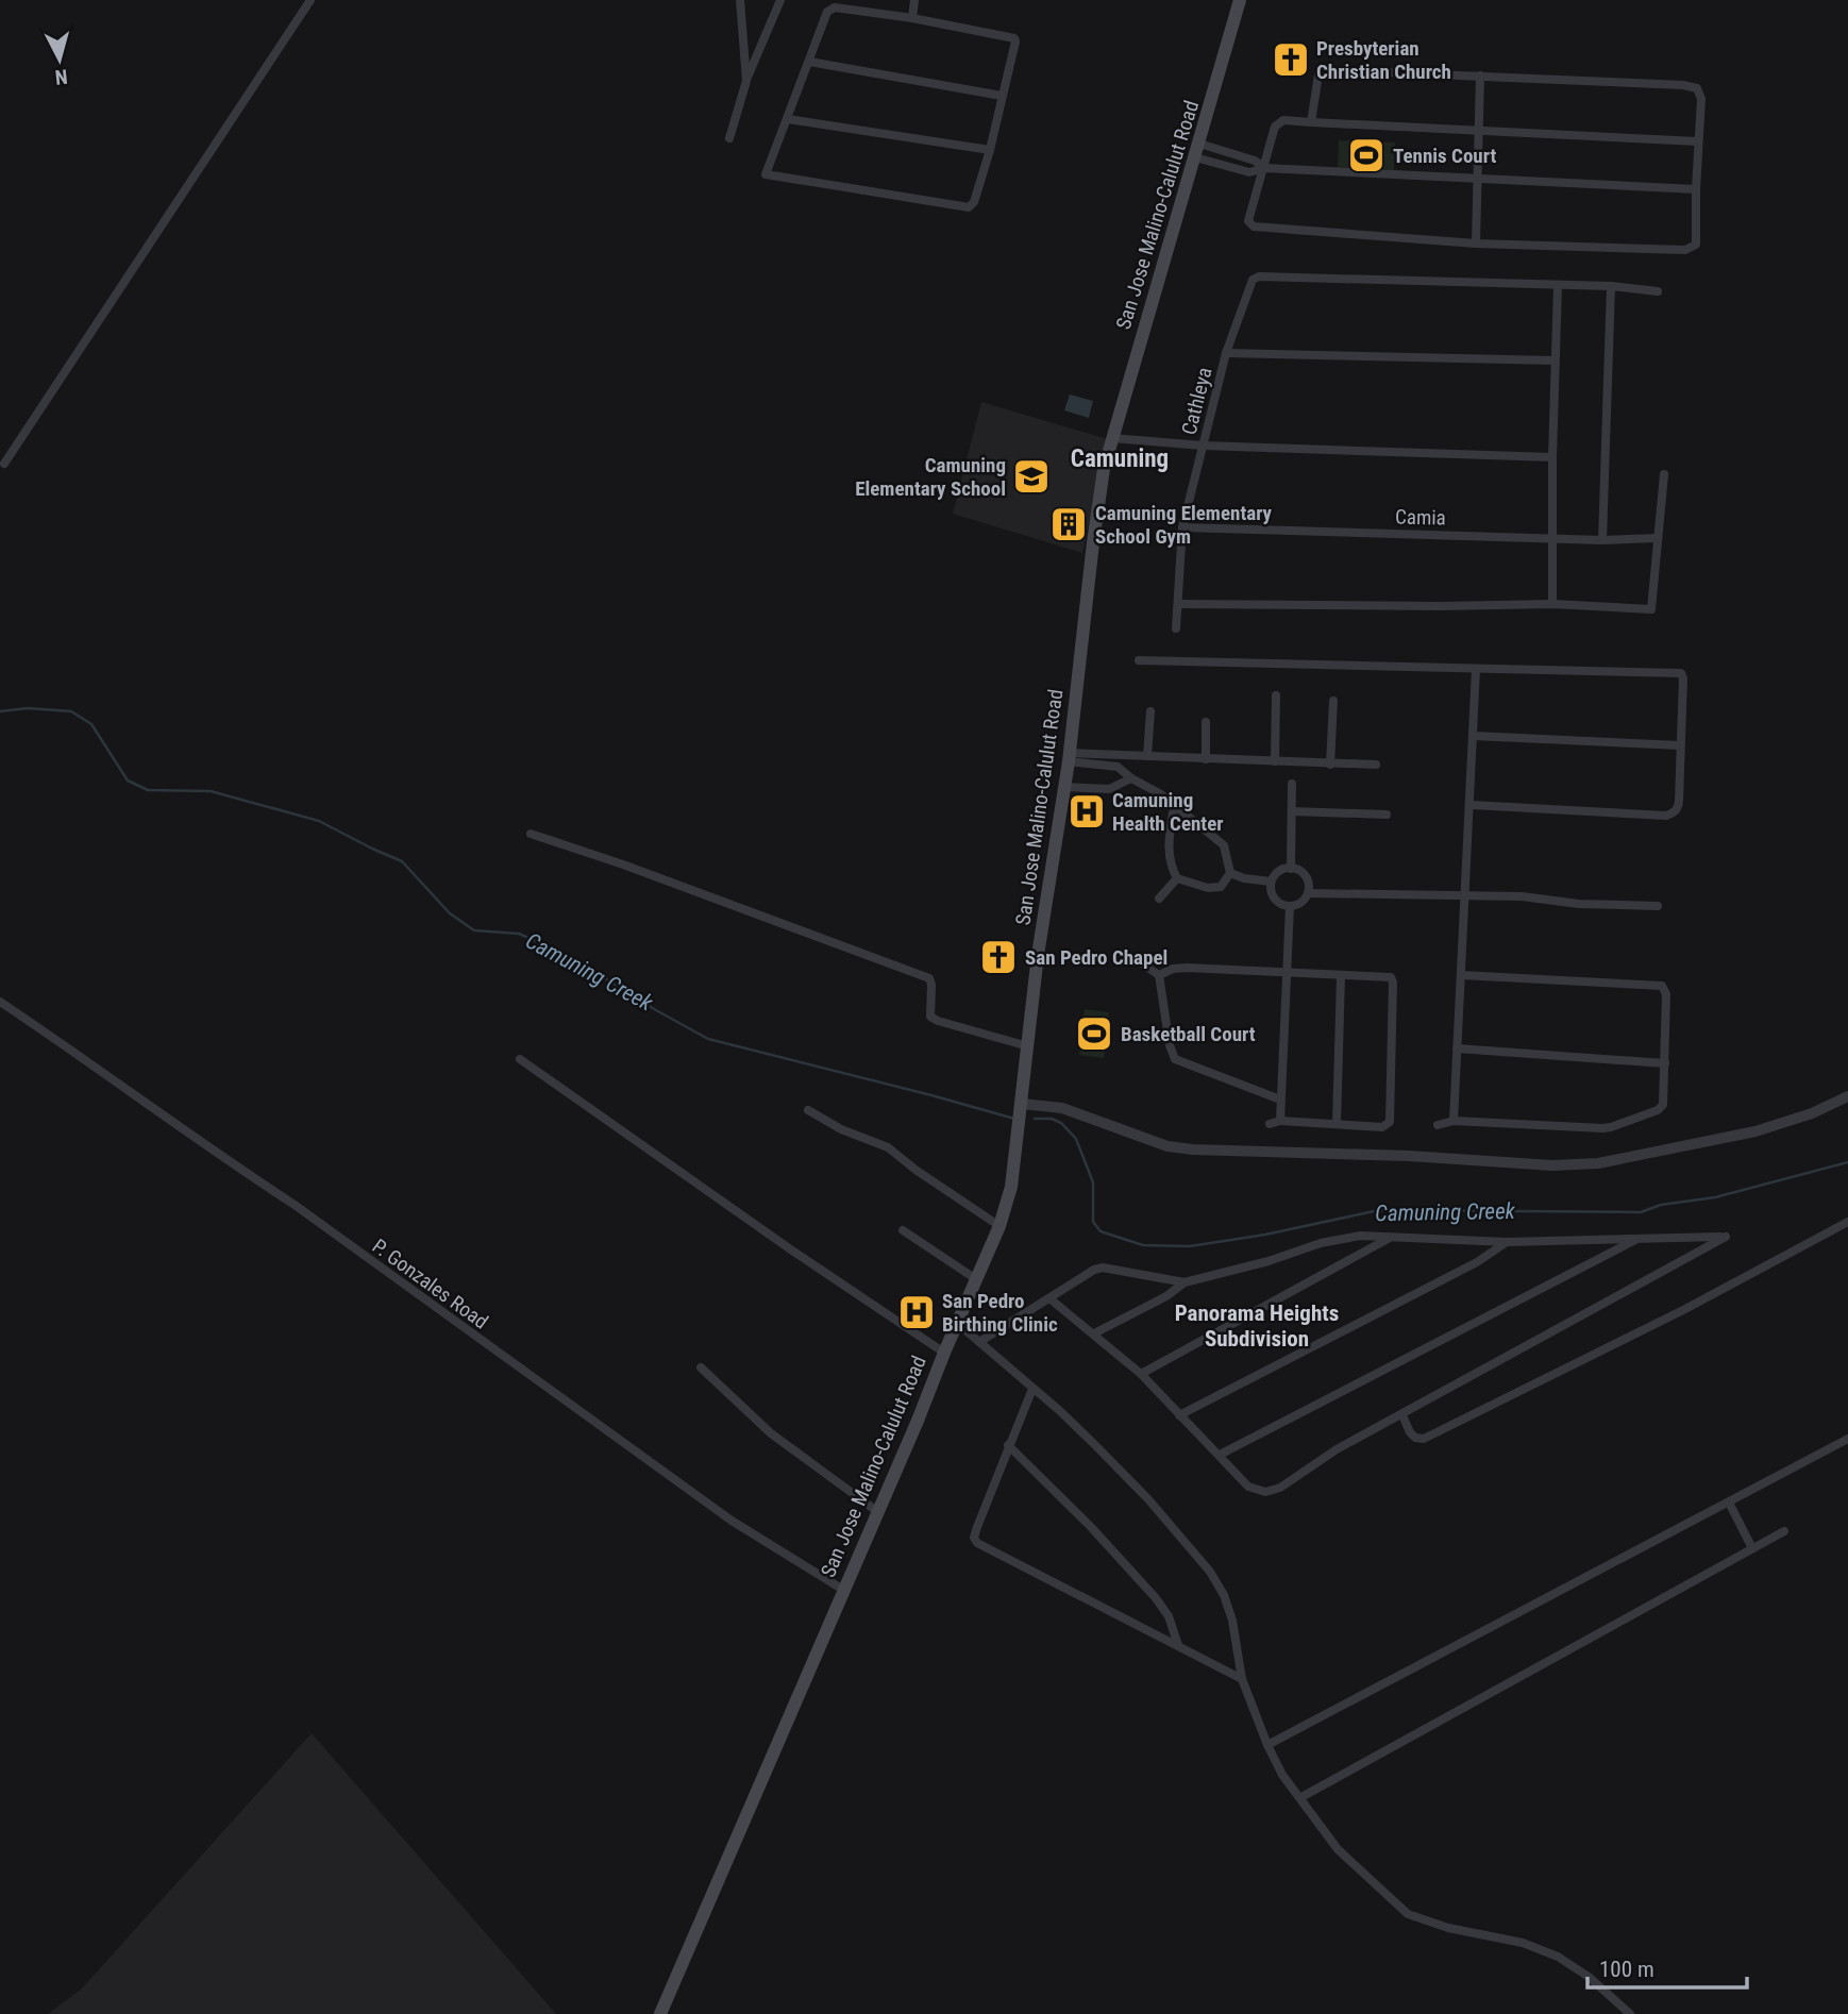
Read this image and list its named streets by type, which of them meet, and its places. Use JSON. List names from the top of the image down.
{
  "streets": {
    "main road": ["San Jose Malino-Calulut Road"],
    "street": ["Cathleya", "Camia", "P. Gonzales Road"]
  },
  "crossings": [
    ["San Jose Malino-Calulut Road", "P. Gonzales Road"],
    ["Cathleya", "Camia"]
  ],
  "districts": ["Camuning", "Panorama Heights Subdivision"],
  "water": ["Camuning Creek"],
  "places": {
    "church": ["Presbyterian Christian Church", "San Pedro Chapel"],
    "sports": ["Tennis Court", "Basketball Court"],
    "school or university": ["Camuning Elementary School"],
    "building": ["Camuning Elementary School Gym"],
    "hospital": ["Camuning Health Center", "San Pedro Birthing Clinic"]
  },
  "scale_bar": "100 m",
  "north": "bottom"
}
